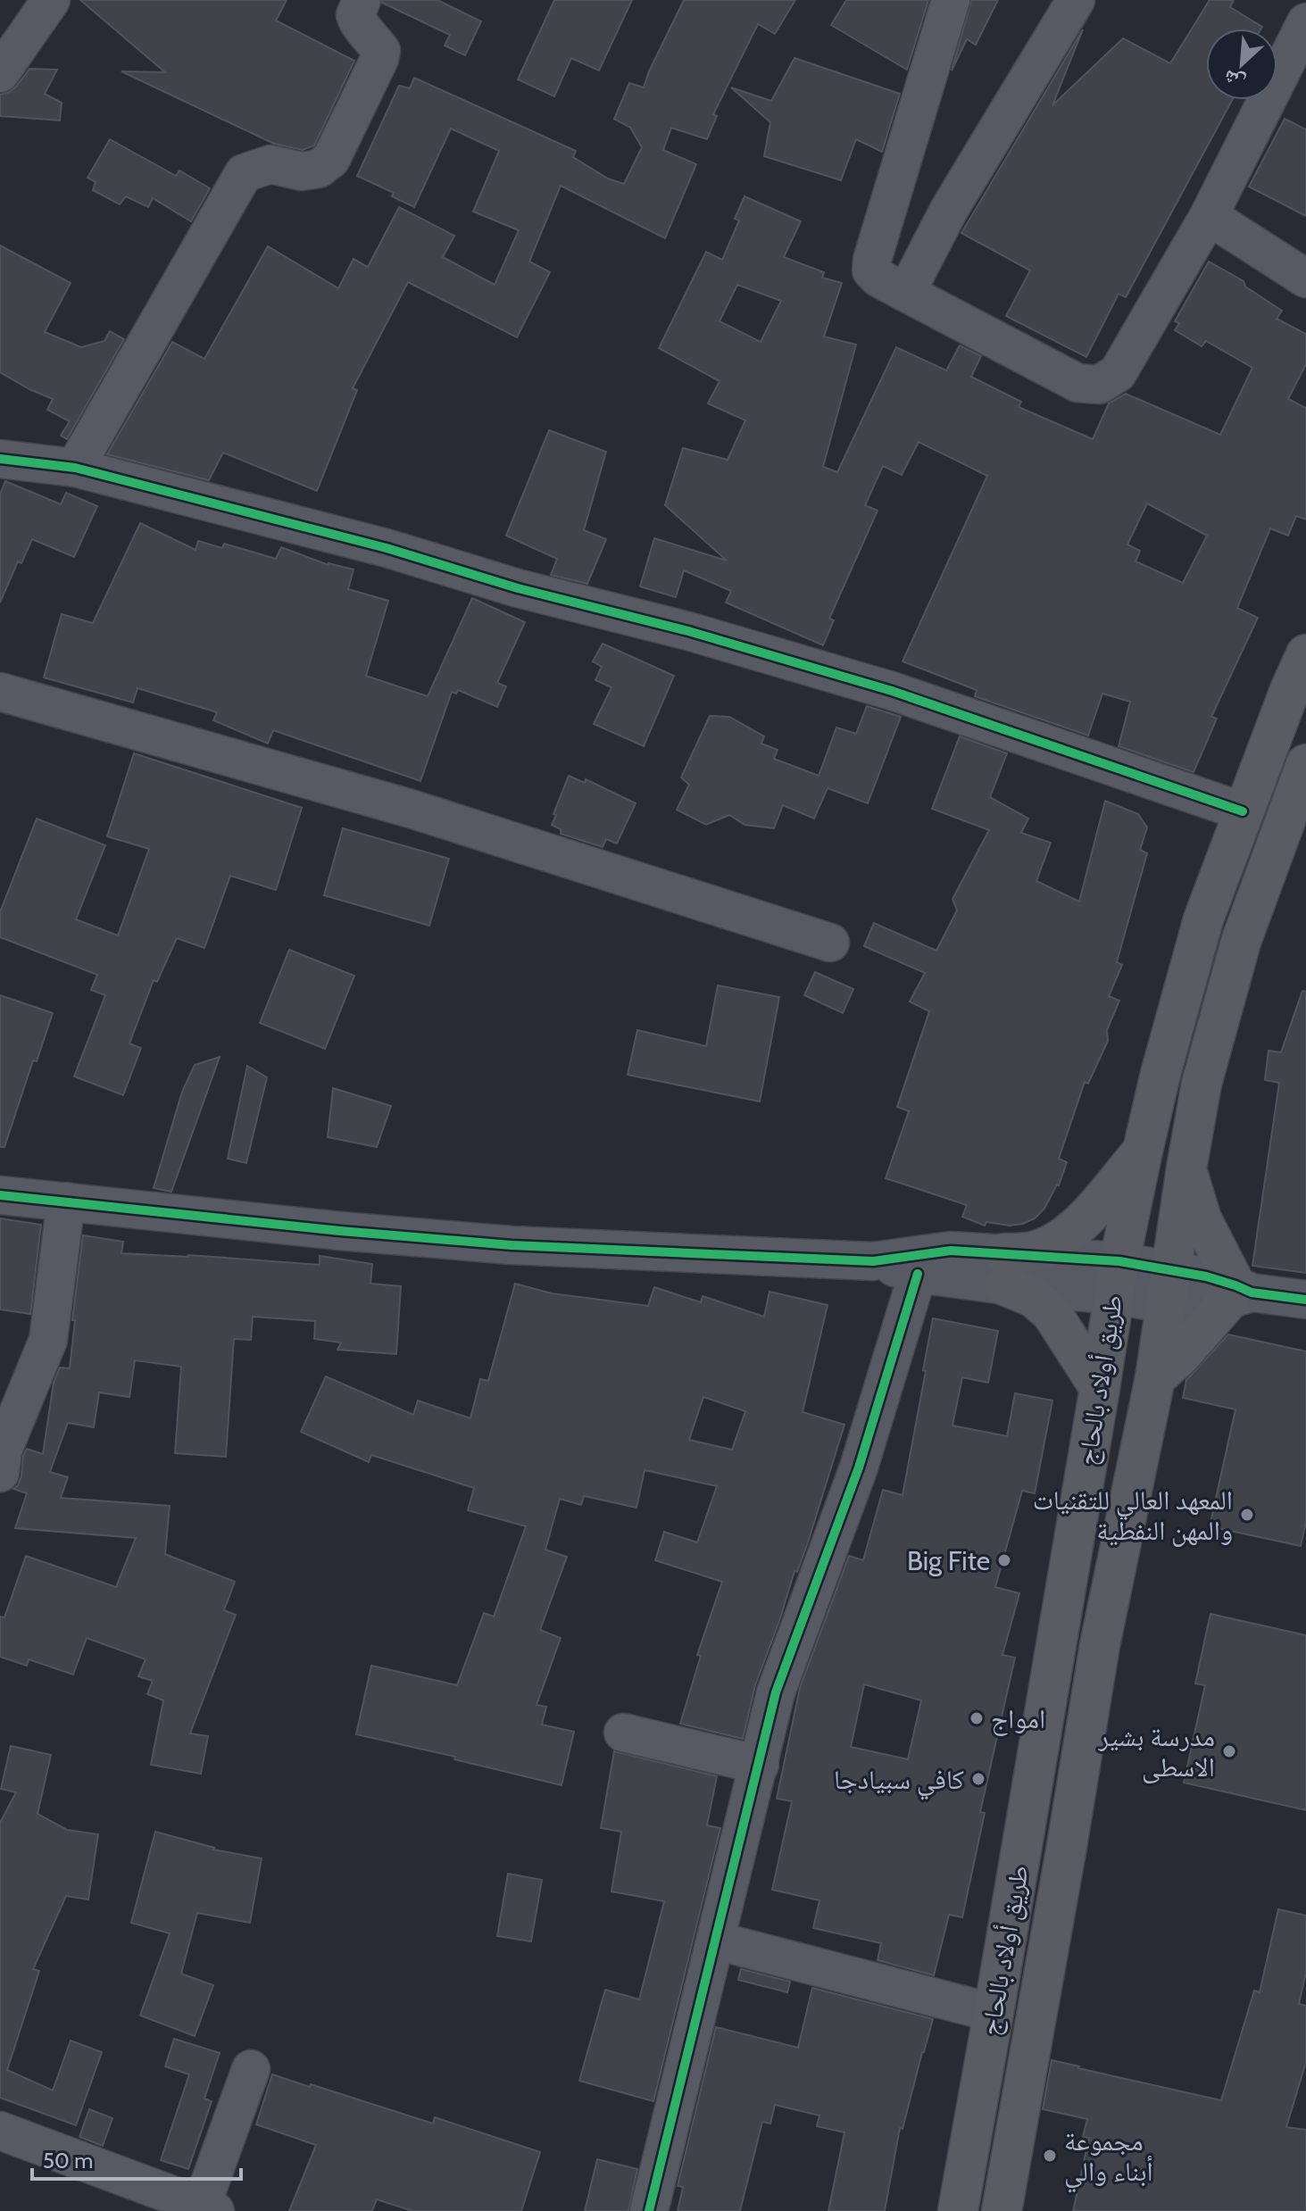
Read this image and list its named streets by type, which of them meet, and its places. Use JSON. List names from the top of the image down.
{
  "streets": {
    "main road": ["طريق أولاد بالحاج"]
  },
  "places": [
    "المعهد العالي للتقنيات والمهن النفطية",
    "Big Fite",
    "امواج",
    "مدرسة بشير الاسطى",
    "كافي سبيادجا",
    "مجموعة أبناء والي"
  ],
  "scale_bar": "50 m",
  "north": "bottom left"
}
